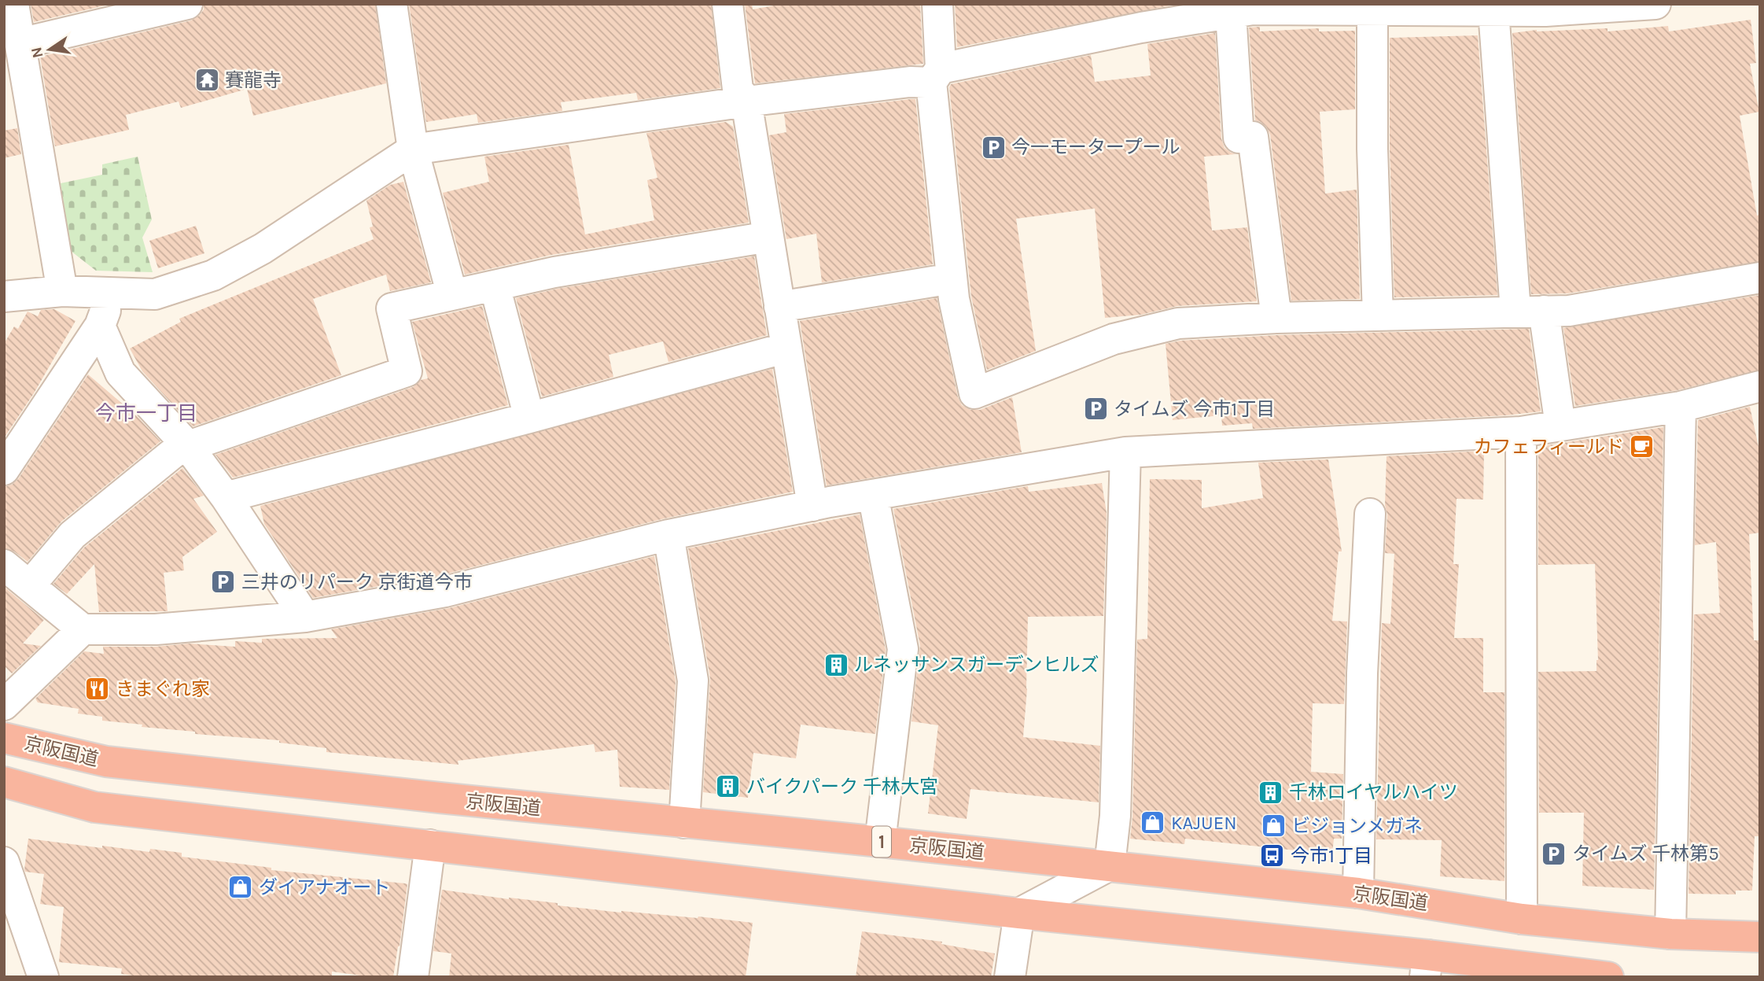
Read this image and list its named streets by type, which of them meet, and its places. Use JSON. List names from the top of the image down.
{
  "streets": {
    "highway": ["京阪国道", "1"]
  },
  "districts": ["今市一丁目"],
  "places": {
    "temple": ["賽龍寺"],
    "parking": [
      "今一モータープール",
      "タイムズ 今市1丁目",
      "三井のリパーク 京街道今市",
      "タイムズ 千林第5"
    ],
    "cafe": ["カフェフィールド"],
    "building": ["ルネッサンスガーデンヒルズ", "バイクパーク 千林大宮", "千林ロイヤルハイツ"],
    "restaurant": ["きまぐれ家"],
    "shop": ["KAJUEN", "ビジョンメガネ", "ダイアナオート"],
    "bus stop": ["今市1丁目"]
  },
  "north": "left"
}
